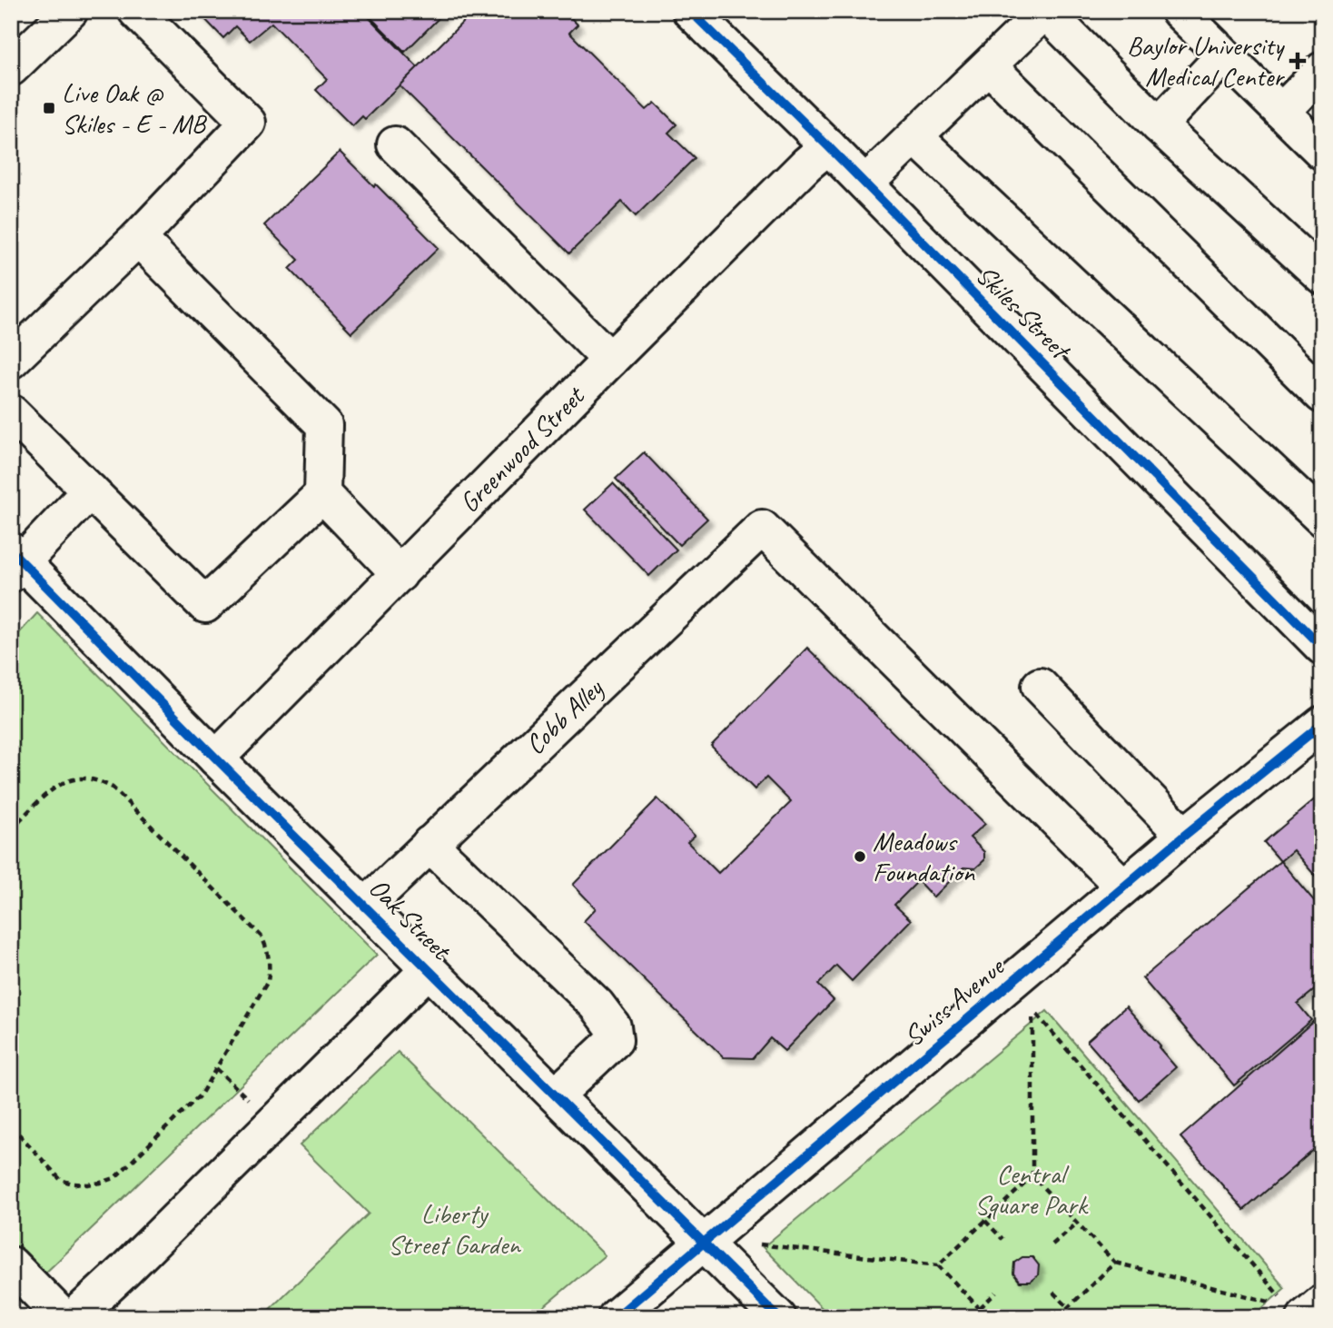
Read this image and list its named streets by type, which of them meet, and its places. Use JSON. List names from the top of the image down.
{
  "streets": {
    "street": [
      "Skiles Street",
      "Greenwood Street",
      "Cobb Alley",
      "Oak Street",
      "Swiss Avenue"
    ]
  },
  "crossings": [
    ["Skiles Street", "Greenwood Street"],
    ["Greenwood Street", "Oak Street"],
    ["Cobb Alley", "Oak Street"],
    ["Cobb Alley", "Swiss Avenue"],
    ["Oak Street", "Swiss Avenue"]
  ],
  "parks": ["Central Square Park", "Liberty Street Garden"],
  "places": {
    "health": ["Baylor University Medical Center"],
    "transit": ["Live Oak @ Skiles - E - MB"],
    "other": ["Meadows Foundation"]
  }
}
